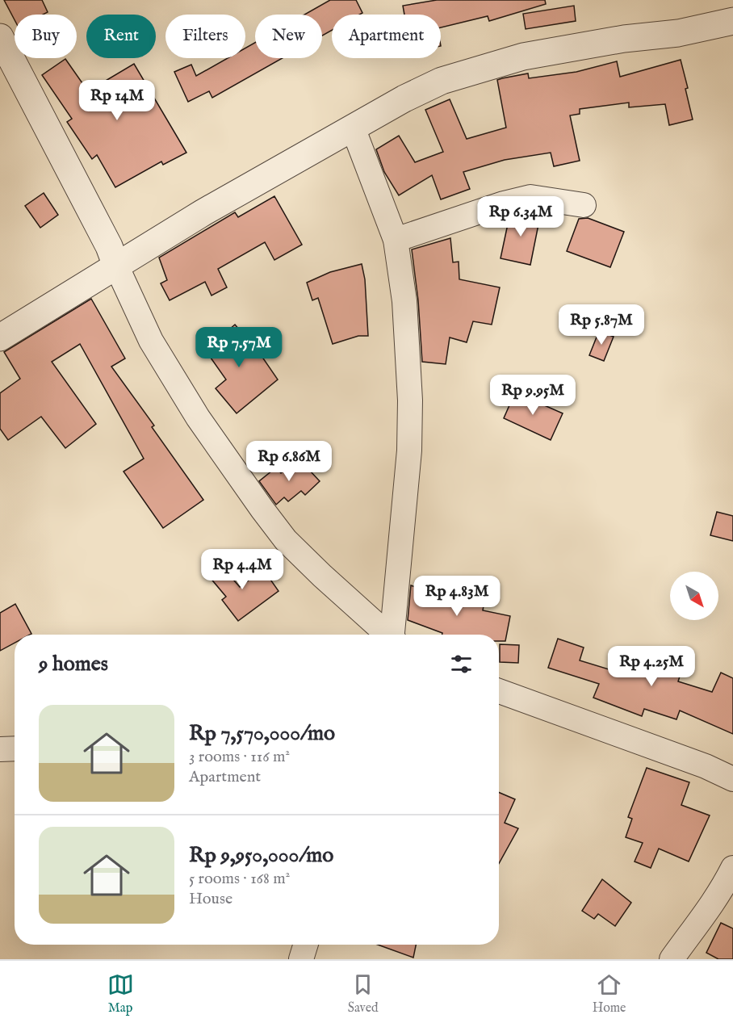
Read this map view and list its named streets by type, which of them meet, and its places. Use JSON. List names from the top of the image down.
{
  "north": "bottom right",
  "page": {
    "chip": [
      "Buy",
      "Rent",
      "Filters",
      "New",
      "Apartment"
    ],
    "price": [
      "Rp 14M",
      "Rp 6.34M",
      "Rp 5.87M",
      "Rp 7.57M",
      "Rp 9.95M",
      "Rp 6.86M",
      "Rp 4.4M",
      "Rp 4.83M",
      "Rp 4.25M"
    ],
    "heading": "9 homes",
    "list": [
      {
        "name": "Rp 7,570,000/mo",
        "note": "3 rooms · 116 m² · Apartment"
      },
      {
        "name": "Rp 9,950,000/mo",
        "note": "5 rooms · 168 m² · House"
      }
    ],
    "tabs": ["Map", "Saved", "Home"]
  }
}
